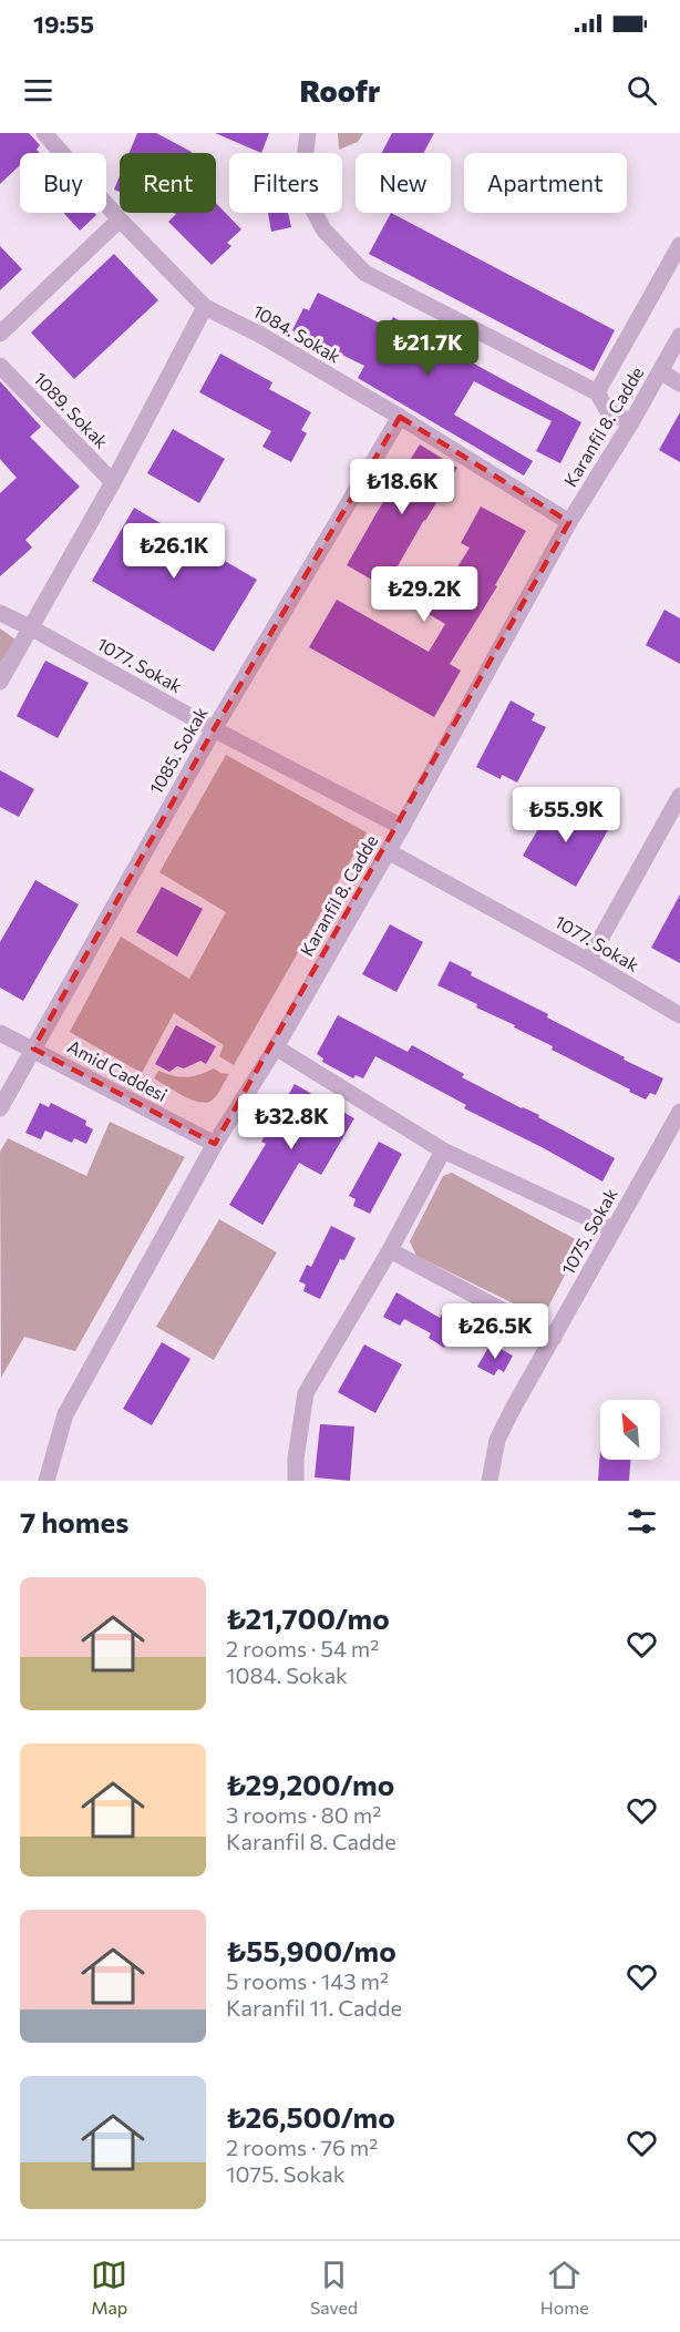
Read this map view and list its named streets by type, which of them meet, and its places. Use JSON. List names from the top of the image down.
{
  "streets": {
    "street": [
      "1084. Sokak",
      "1089. Sokak",
      "Karanfil 8. Cadde",
      "1077. Sokak",
      "1085. Sokak",
      "Amid Caddesi",
      "1075. Sokak"
    ]
  },
  "crossings": [
    ["1084. Sokak", "Karanfil 8. Cadde"],
    ["1084. Sokak", "1085. Sokak"],
    ["Karanfil 8. Cadde", "1077. Sokak"],
    ["Karanfil 8. Cadde", "Amid Caddesi"],
    ["1077. Sokak", "1085. Sokak"],
    ["1085. Sokak", "Amid Caddesi"]
  ],
  "north": "top left",
  "page": {
    "status": "19:55",
    "header": "Roofr",
    "chip": [
      "Buy",
      "Rent",
      "Filters",
      "New",
      "Apartment"
    ],
    "price": [
      "₺21.7K",
      "₺18.6K",
      "₺26.1K",
      "₺29.2K",
      "₺55.9K",
      "₺32.8K",
      "₺26.5K"
    ],
    "heading": "7 homes",
    "list": [
      {
        "name": "₺21,700/mo",
        "note": "2 rooms · 54 m² · 1084. Sokak"
      },
      {
        "name": "₺29,200/mo",
        "note": "3 rooms · 80 m² · Karanfil 8. Cadde"
      },
      {
        "name": "₺55,900/mo",
        "note": "5 rooms · 143 m² · Karanfil 11. Cadde"
      },
      {
        "name": "₺26,500/mo",
        "note": "2 rooms · 76 m² · 1075. Sokak"
      }
    ],
    "tabs": ["Map", "Saved", "Home"]
  }
}
